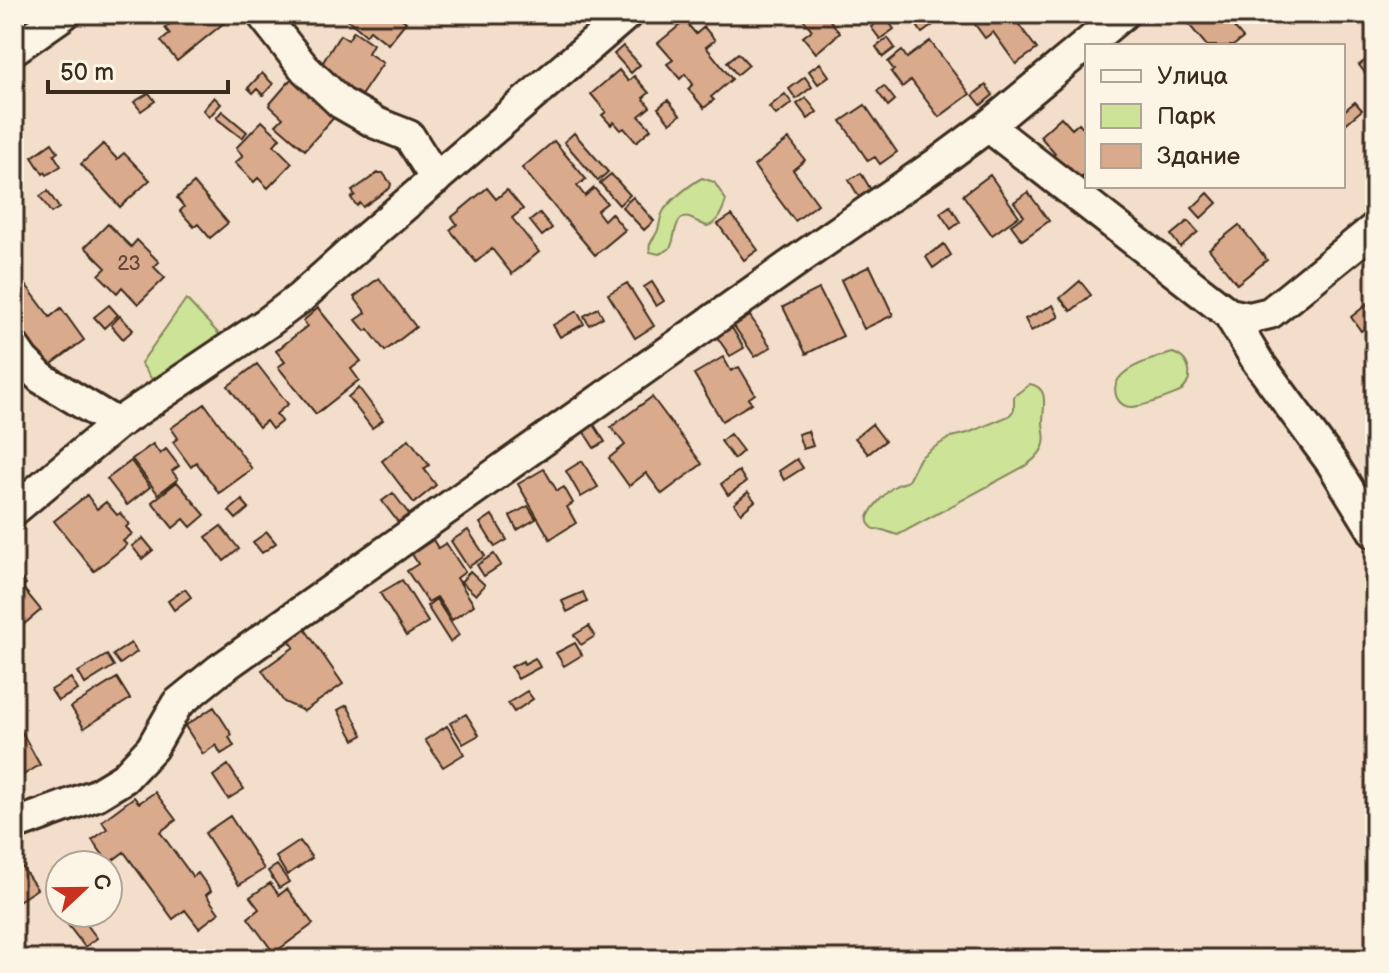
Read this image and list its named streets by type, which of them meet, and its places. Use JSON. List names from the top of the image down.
{
  "house_numbers": ["23"],
  "legend": ["Улица", "Парк", "Здание"],
  "scale_bar": "50 m",
  "north": "right"
}
